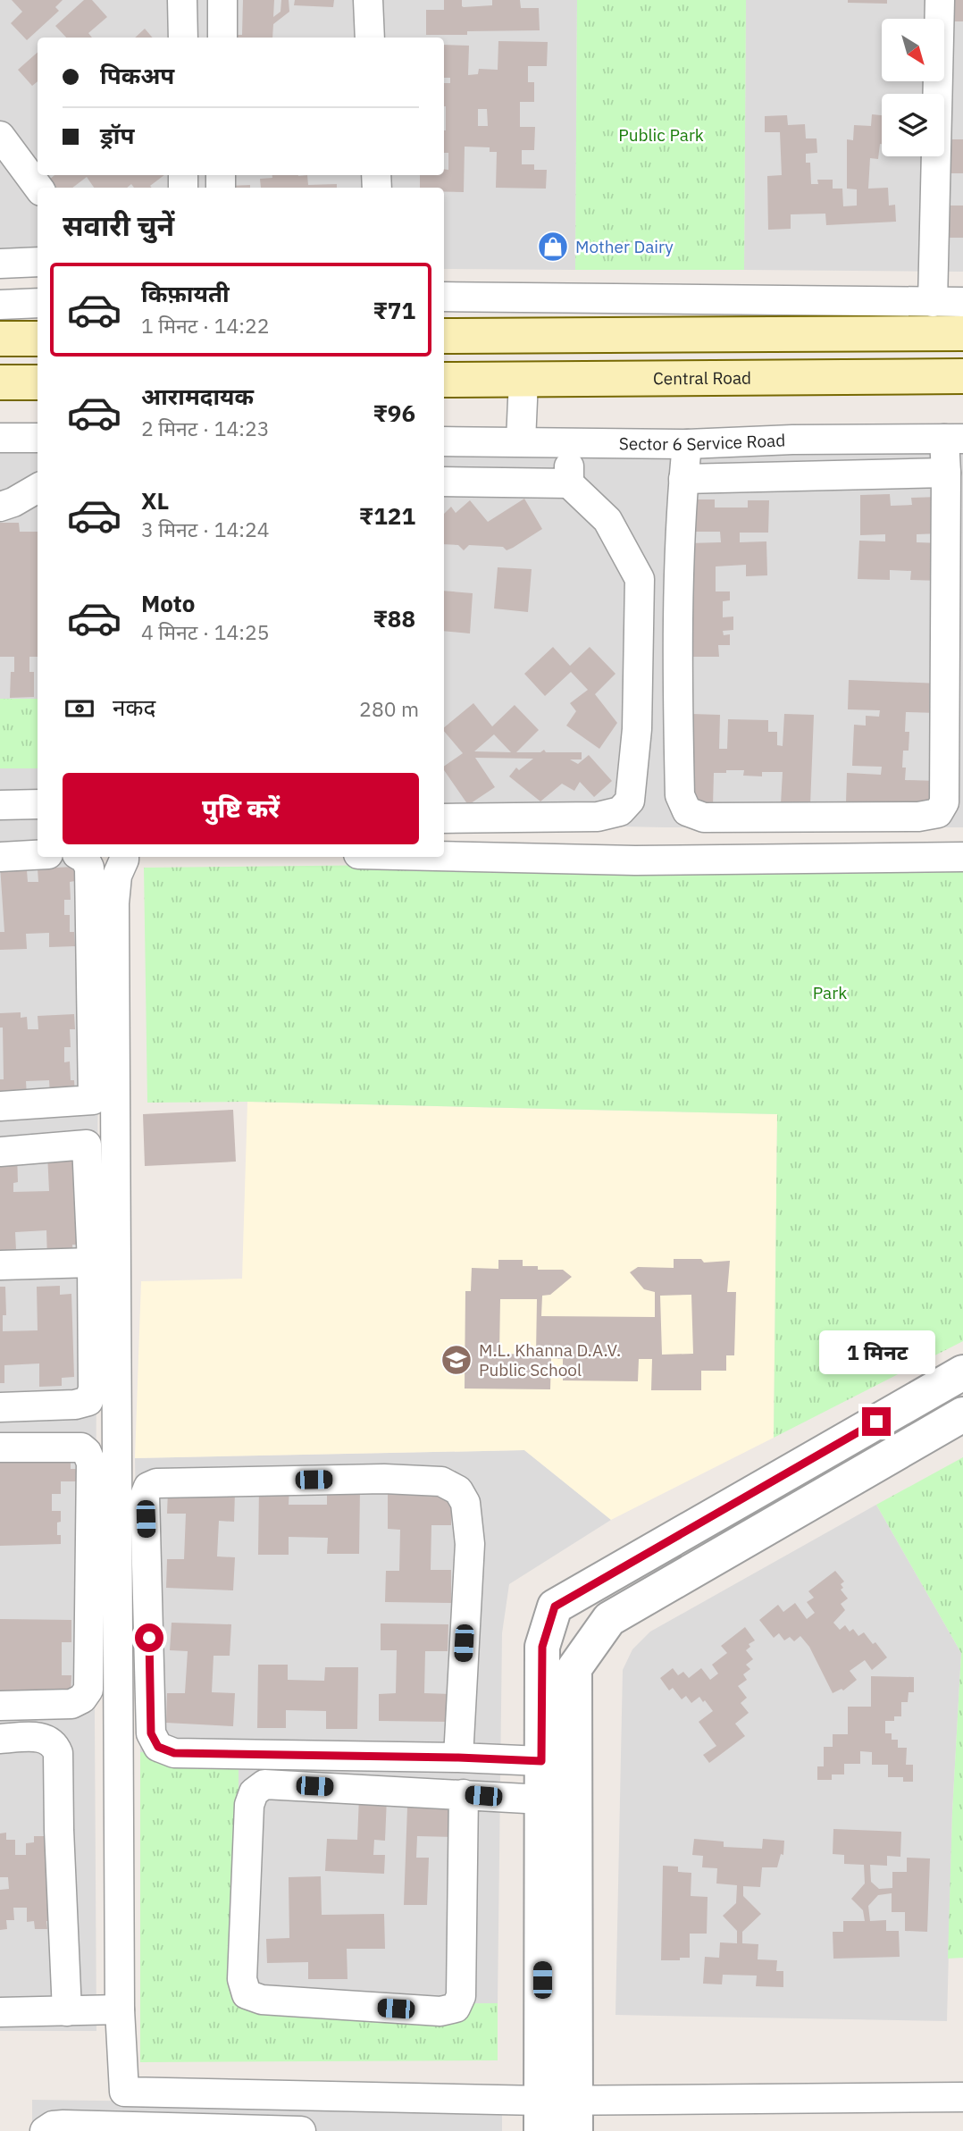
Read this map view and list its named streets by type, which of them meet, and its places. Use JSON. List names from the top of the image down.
{
  "streets": {
    "main road": ["Central Road"],
    "street": ["Sector 6 Service Road"]
  },
  "parks": ["Public Park", "Park"],
  "places": {
    "shop": ["Mother Dairy"],
    "school or university": ["M.L. Khanna D.A.V. Public School"]
  },
  "north": "bottom right",
  "page": {
    "banner": ["पिकअप", "ड्रॉप"],
    "heading": "सवारी चुनें",
    "list": [
      {
        "name": "किफ़ायती",
        "note": "1 मिनट · 14:22",
        "value": "₹71"
      },
      {
        "name": "आरामदायक",
        "note": "2 मिनट · 14:23",
        "value": "₹96"
      },
      {
        "name": "XL",
        "note": "3 मिनट · 14:24",
        "value": "₹121"
      },
      {
        "name": "Moto",
        "note": "4 मिनट · 14:25",
        "value": "₹88"
      }
    ],
    "pay": ["नकद", "280 m"],
    "buttons": "पुष्टि करें",
    "bubble": "1 मिनट"
  }
}
